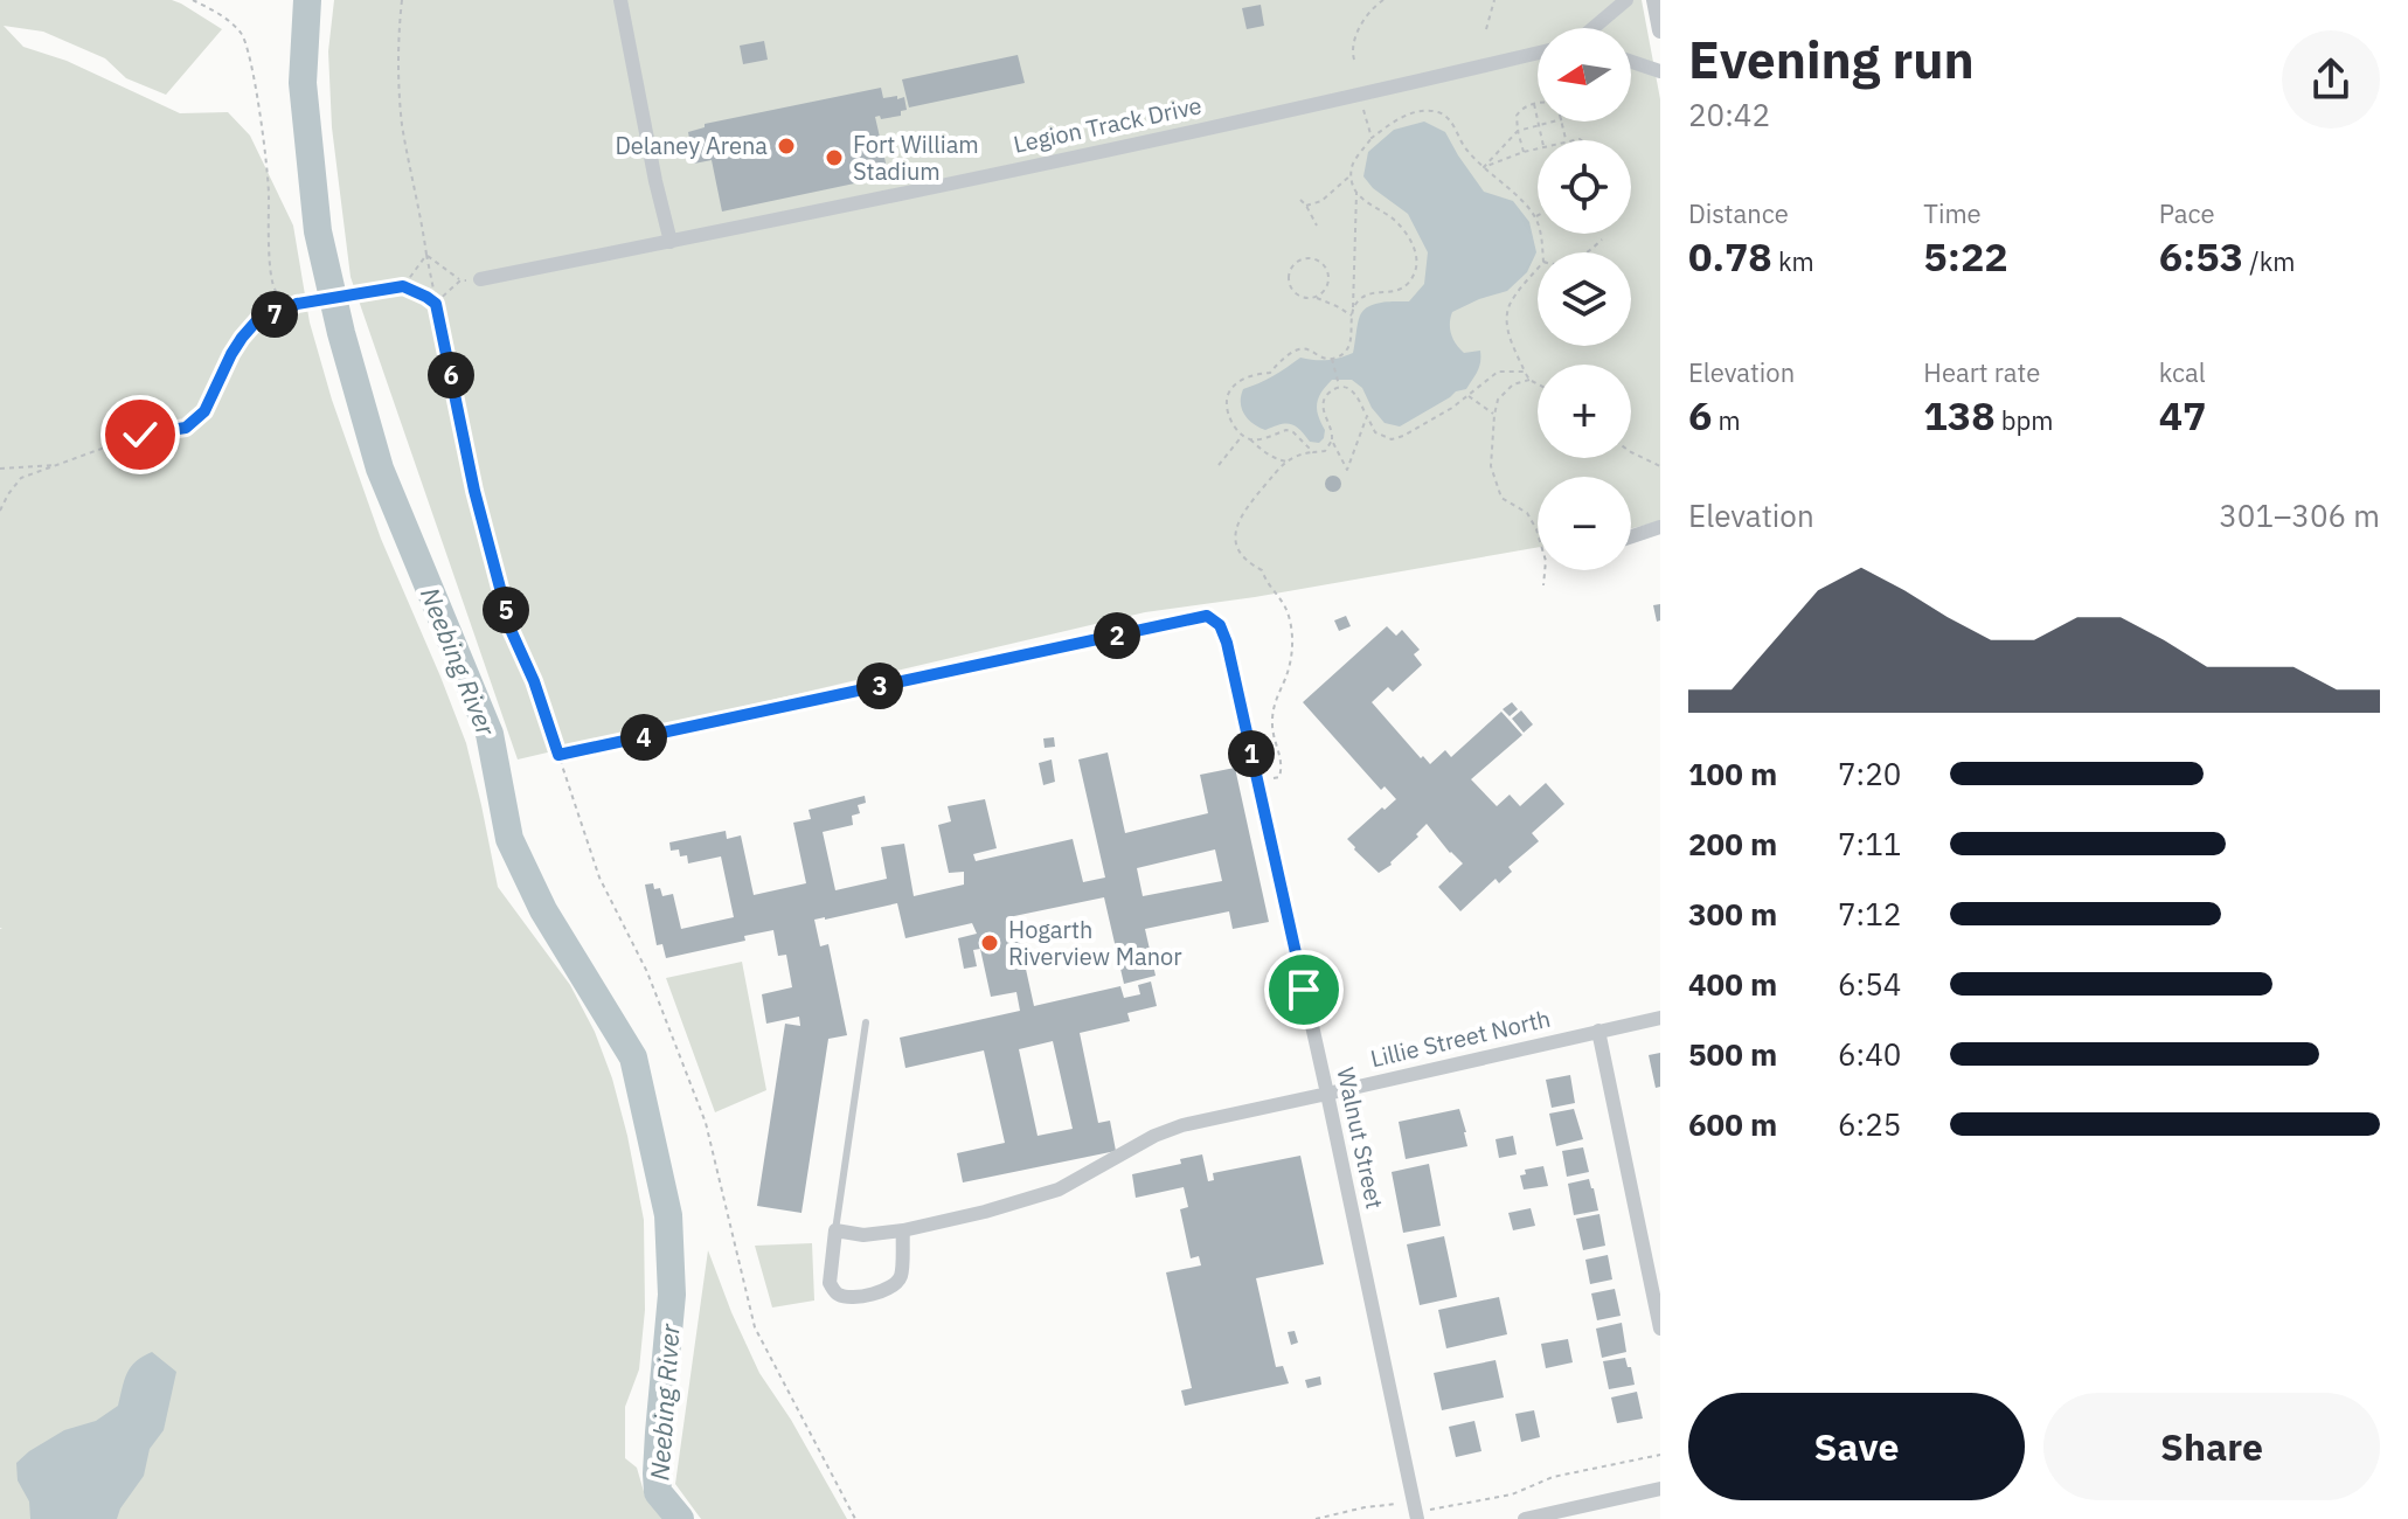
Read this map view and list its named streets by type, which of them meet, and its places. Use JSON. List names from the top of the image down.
{
  "streets": {
    "street": ["Legion Track Drive", "Lillie Street North", "Walnut Street"]
  },
  "crossings": [
    ["Lillie Street North", "Walnut Street"]
  ],
  "water": ["Neebing River"],
  "places": ["Delaney Arena", "Fort William Stadium", "Hogarth Riverview Manor"],
  "north": "left",
  "page": {
    "heading": ["Evening run", "20:42"],
    "map_buttons": ["+", "−"],
    "stats": [
      ["Distance", "0.78 km"],
      ["Time", "5:22"],
      ["Pace", "6:53 /km"],
      ["Elevation", "6 m"],
      ["Heart rate", "138 bpm"],
      ["kcal", "47"]
    ],
    "pins": [
      "7",
      "6",
      "5",
      "2",
      "3",
      "4",
      "1"
    ],
    "chart": ["Elevation", "301–306 m"],
    "list": [
      {
        "name": "100 m",
        "note": "7:20"
      },
      {
        "name": "200 m",
        "note": "7:11"
      },
      {
        "name": "300 m",
        "note": "7:12"
      },
      {
        "name": "400 m",
        "note": "6:54"
      },
      {
        "name": "500 m",
        "note": "6:40"
      },
      {
        "name": "600 m",
        "note": "6:25"
      }
    ],
    "buttons": ["Save", "Share"]
  }
}
